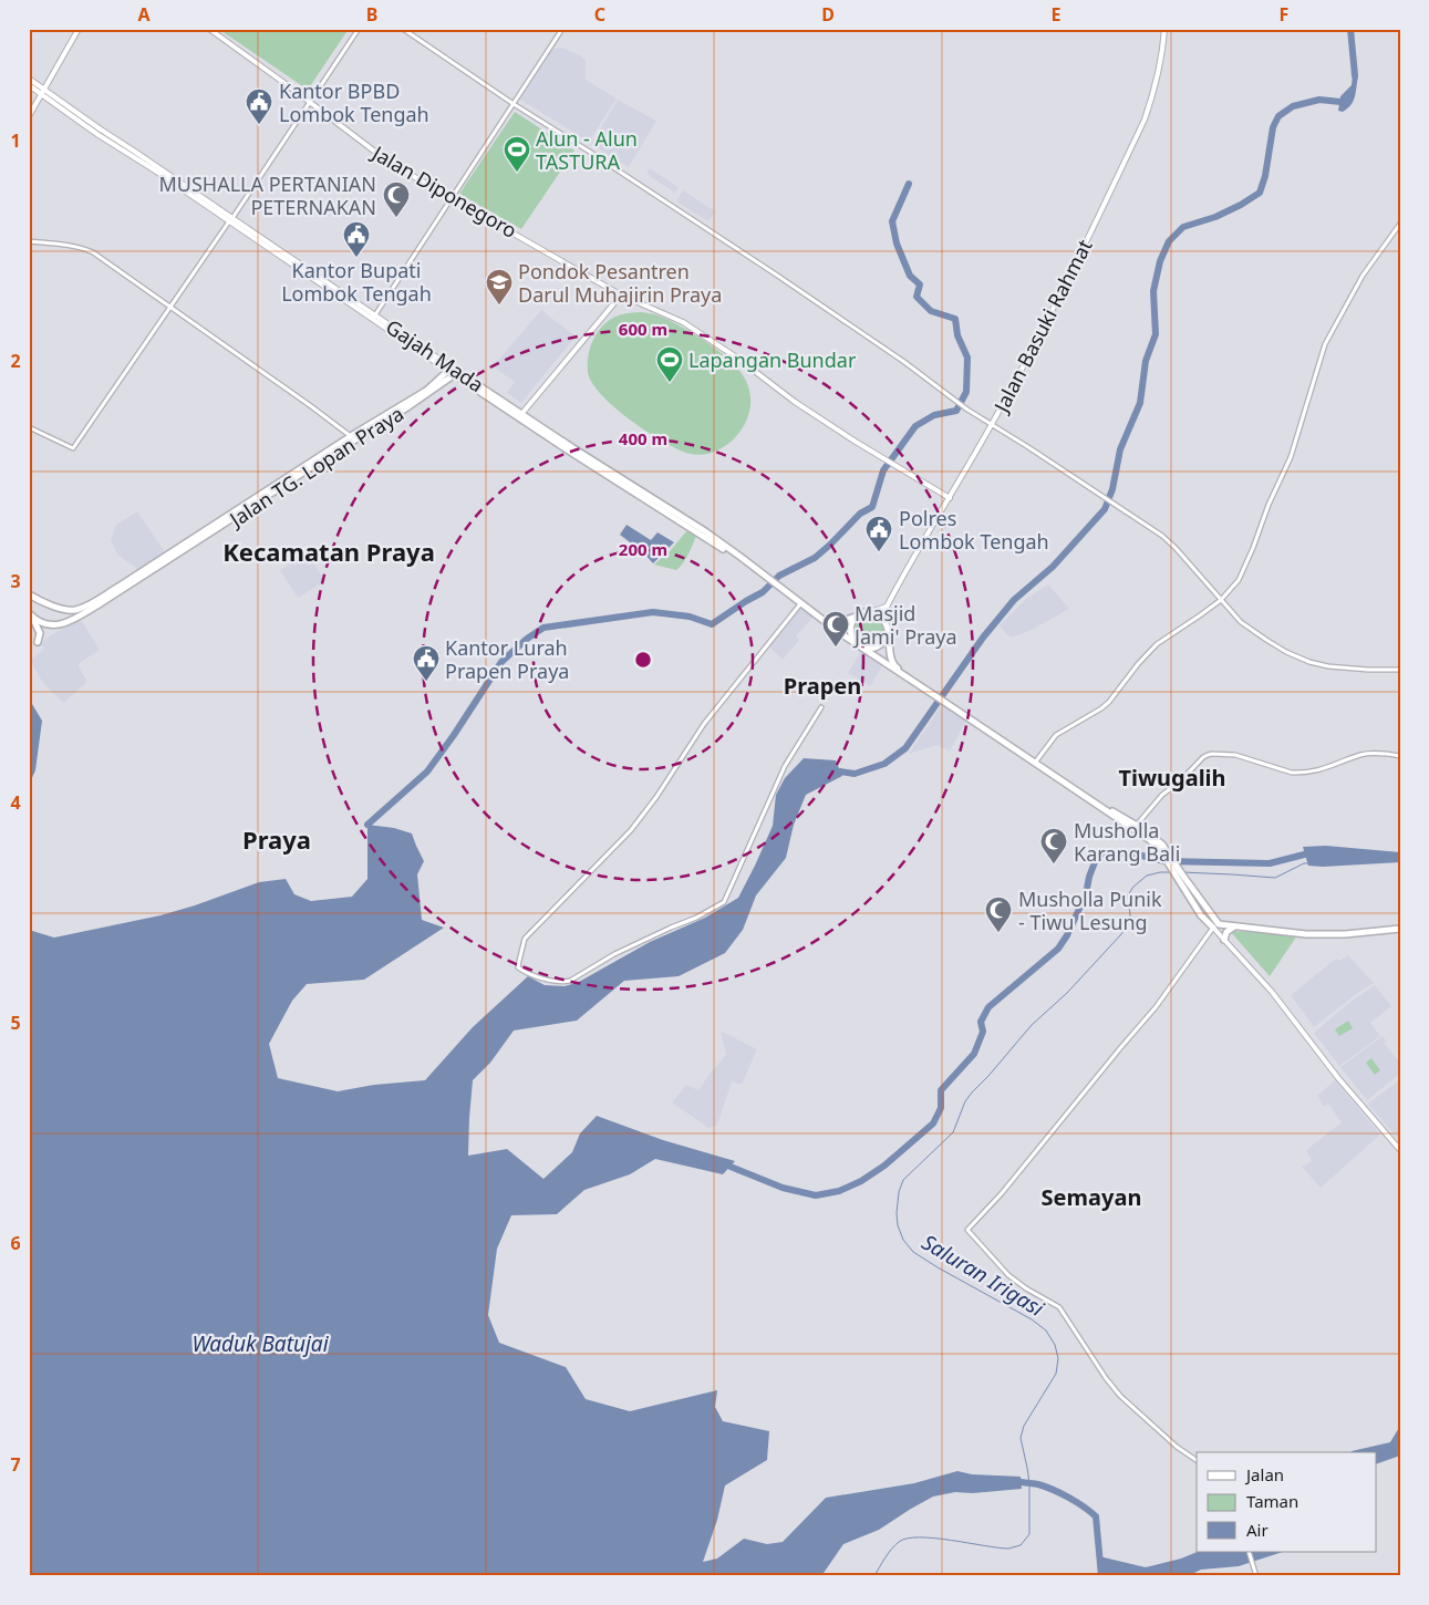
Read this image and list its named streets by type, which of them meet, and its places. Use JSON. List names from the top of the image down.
{
  "streets": {
    "highway": ["Gajah Mada", "Jalan TG. Lopan Praya"],
    "main road": ["Jalan Diponegoro", "Jalan Basuki Rahmat"]
  },
  "crossings": [
    ["Jalan Diponegoro", "Jalan Basuki Rahmat"],
    ["Gajah Mada", "Jalan TG. Lopan Praya"]
  ],
  "districts": [
    "Kecamatan Praya",
    "Prapen",
    "Tiwugalih",
    "Praya",
    "Semayan"
  ],
  "water": ["Saluran Irigasi", "Waduk Batujai"],
  "places": {
    "public building": [
      "Kantor BPBD Lombok Tengah",
      "Kantor Bupati Lombok Tengah",
      "Polres Lombok Tengah",
      "Kantor Lurah Prapen Praya"
    ],
    "sports": ["Alun - Alun TASTURA", "Lapangan Bundar"],
    "mosque": [
      "MUSHALLA PERTANIAN PETERNAKAN",
      "Masjid Jami' Praya",
      "Musholla Karang Bali",
      "Musholla Punik - Tiwu Lesung"
    ],
    "school or university": ["Pondok Pesantren Darul Muhajirin Praya"]
  },
  "legend": ["Jalan", "Taman", "Air"],
  "grid": {
    "columns": [
      "A",
      "B",
      "C",
      "D",
      "E",
      "F"
    ],
    "rows": [
      "1",
      "2",
      "3",
      "4",
      "5",
      "6",
      "7"
    ]
  },
  "rings": ["600 m", "400 m", "200 m"]
}
